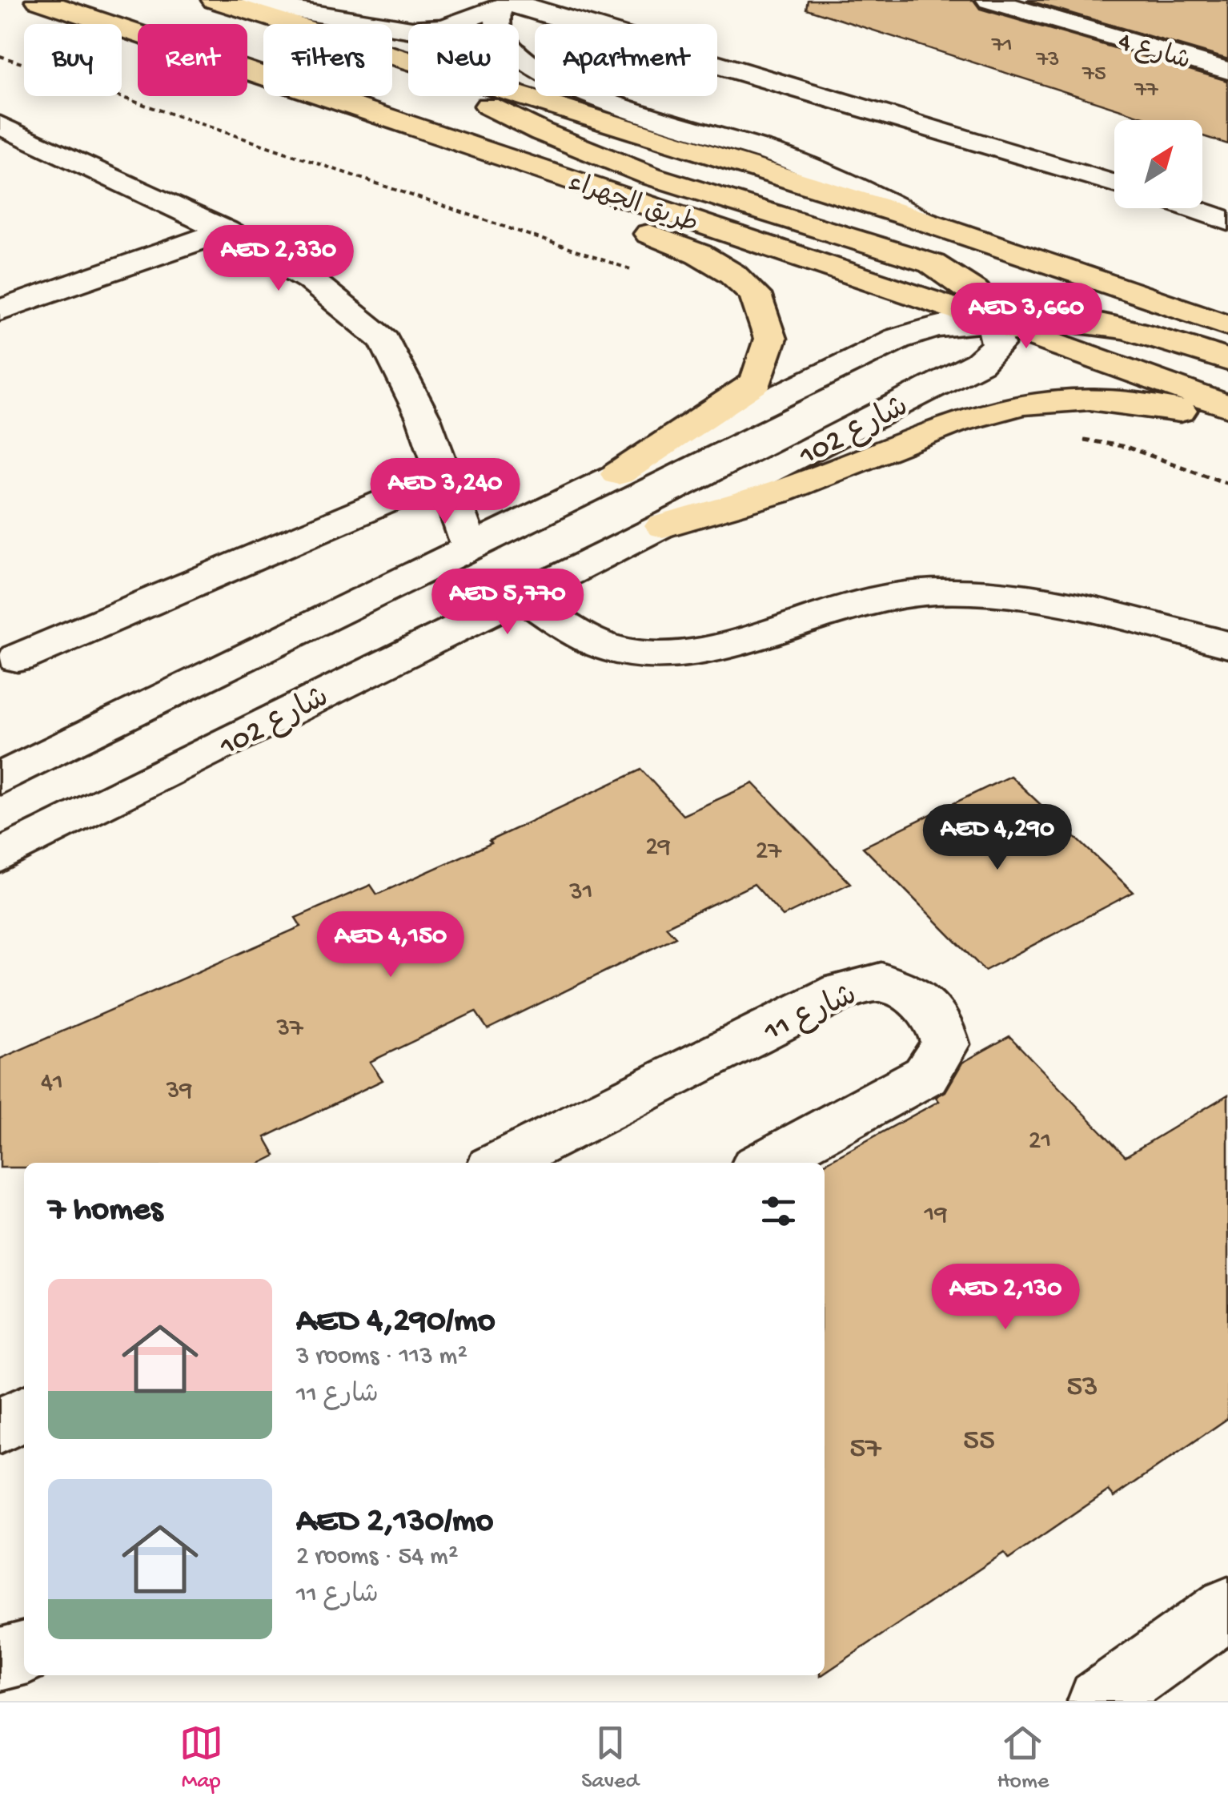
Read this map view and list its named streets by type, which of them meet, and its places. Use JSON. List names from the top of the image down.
{
  "streets": {
    "highway": ["طريق الجهراء"],
    "street": ["شارع 4", "شارع 102", "شارع 11"]
  },
  "crossings": [
    ["طريق الجهراء", "شارع 102"]
  ],
  "house_numbers": [
    "71",
    "73",
    "75",
    "77",
    "29",
    "27",
    "31",
    "37",
    "41",
    "39",
    "21",
    "19",
    "53",
    "55",
    "57"
  ],
  "north": "top right",
  "page": {
    "chip": [
      "Buy",
      "Rent",
      "Filters",
      "New",
      "Apartment"
    ],
    "price": [
      "AED 2,330",
      "AED 3,660",
      "AED 3,240",
      "AED 5,770",
      "AED 4,290",
      "AED 4,150",
      "AED 2,130"
    ],
    "heading": "7 homes",
    "list": [
      {
        "name": "AED 4,290/mo",
        "note": "3 rooms · 113 m² · شارع 11"
      },
      {
        "name": "AED 2,130/mo",
        "note": "2 rooms · 54 m² · شارع 11"
      }
    ],
    "tabs": ["Map", "Saved", "Home"]
  }
}
